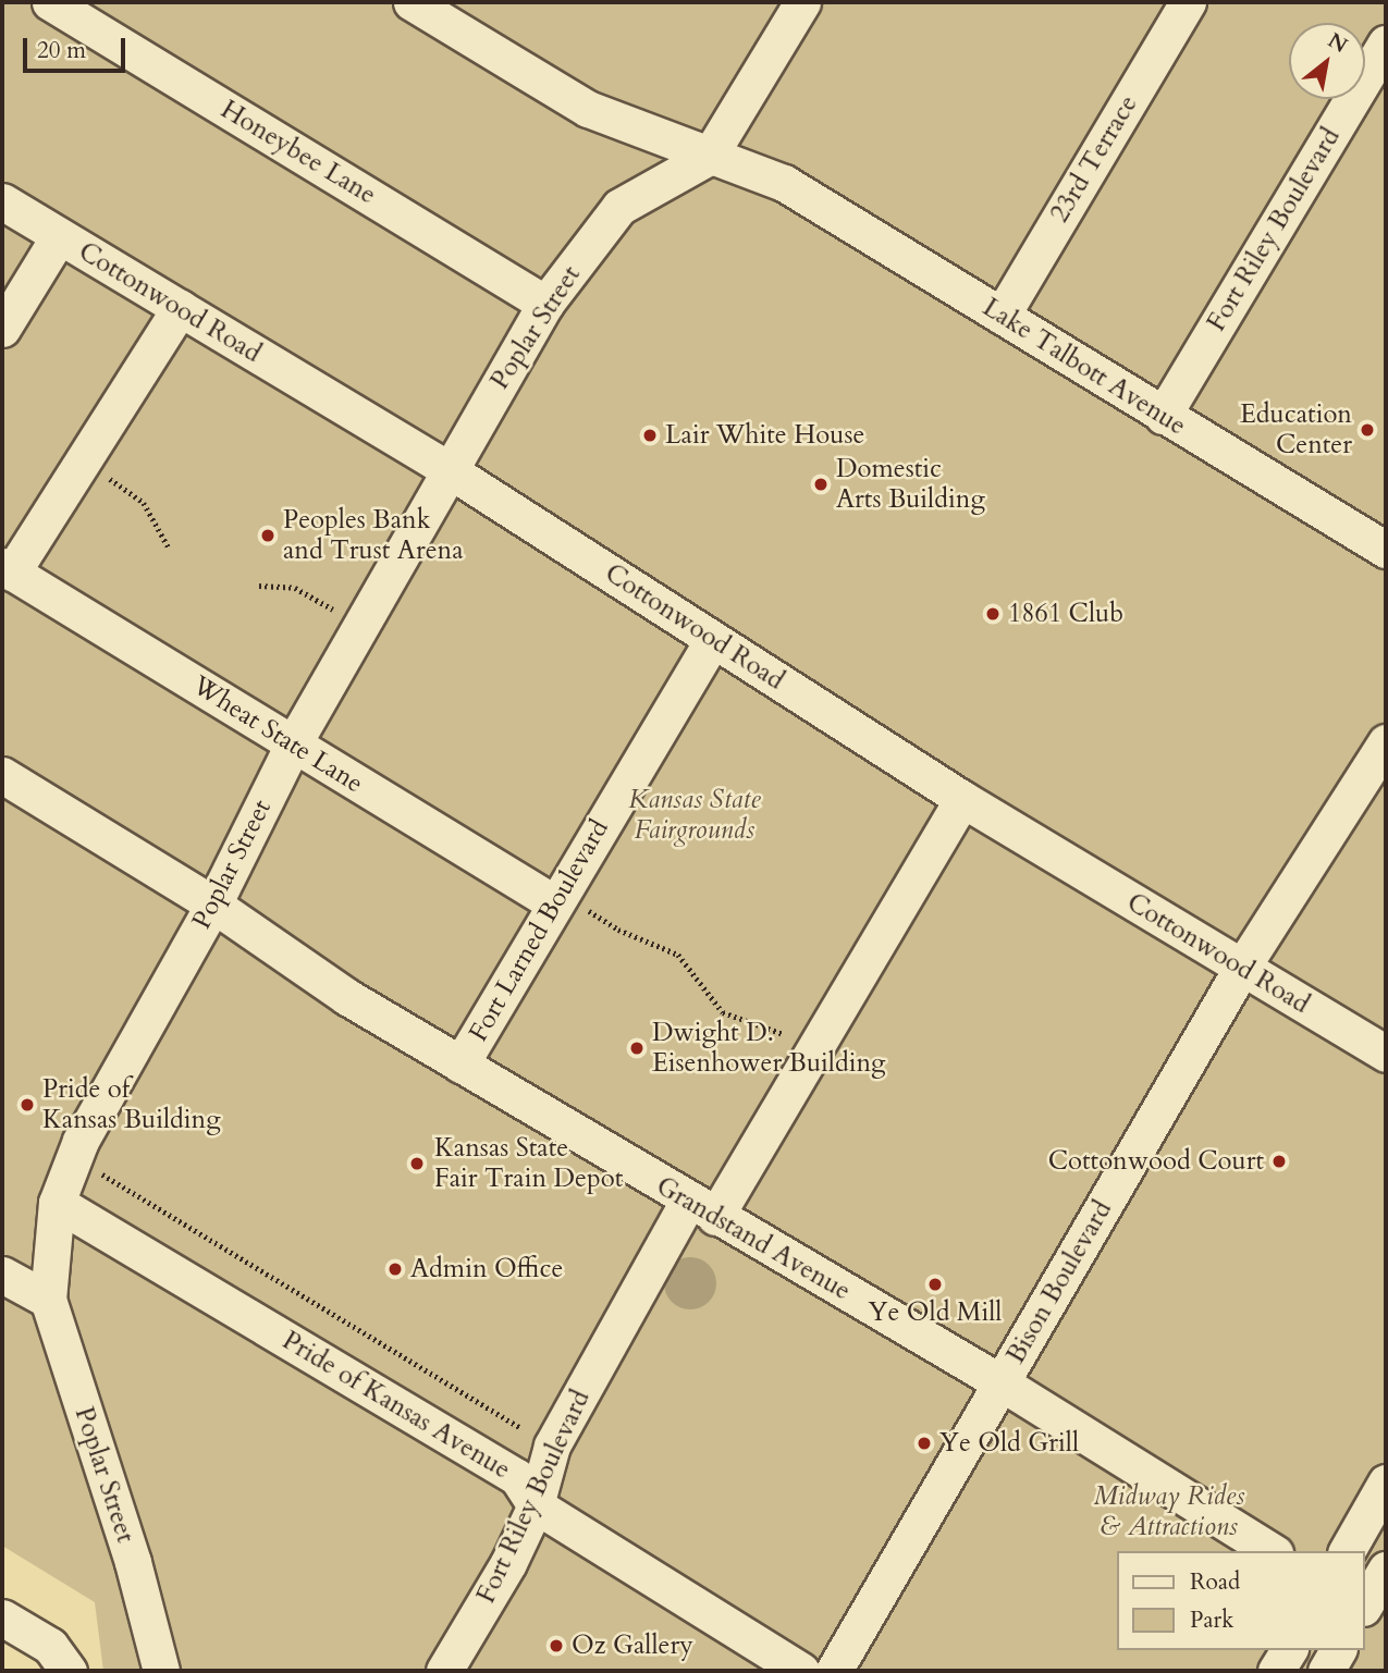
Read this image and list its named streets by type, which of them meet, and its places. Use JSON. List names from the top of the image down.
{
  "streets": {
    "street": [
      "Honeybee Lane",
      "23rd Terrace",
      "Fort Riley Boulevard",
      "Cottonwood Road",
      "Poplar Street",
      "Lake Talbott Avenue",
      "Wheat State Lane",
      "Fort Larned Boulevard",
      "Grandstand Avenue",
      "Bison Boulevard",
      "Pride of Kansas Avenue"
    ]
  },
  "crossings": [
    ["Honeybee Lane", "Poplar Street"],
    ["23rd Terrace", "Lake Talbott Avenue"],
    ["Fort Riley Boulevard", "Cottonwood Road"],
    ["Fort Riley Boulevard", "Lake Talbott Avenue"],
    ["Fort Riley Boulevard", "Grandstand Avenue"],
    ["Fort Riley Boulevard", "Pride of Kansas Avenue"],
    ["Cottonwood Road", "Poplar Street"],
    ["Cottonwood Road", "Fort Larned Boulevard"],
    ["Cottonwood Road", "Bison Boulevard"],
    ["Poplar Street", "Lake Talbott Avenue"],
    ["Poplar Street", "Wheat State Lane"],
    ["Poplar Street", "Grandstand Avenue"],
    ["Poplar Street", "Pride of Kansas Avenue"],
    ["Wheat State Lane", "Fort Larned Boulevard"],
    ["Fort Larned Boulevard", "Grandstand Avenue"],
    ["Grandstand Avenue", "Bison Boulevard"]
  ],
  "parks": ["Kansas State Fairgrounds", "Midway Rides & Attractions"],
  "places": [
    "Education Center",
    "Lair White House",
    "Domestic Arts Building",
    "Peoples Bank and Trust Arena",
    "1861 Club",
    "Dwight D. Eisenhower Building",
    "Pride of Kansas Building",
    "Cottonwood Court",
    "Kansas State Fair Train Depot",
    "Admin Office",
    "Ye Old Mill",
    "Ye Old Grill",
    "Oz Gallery"
  ],
  "legend": ["Road", "Park"],
  "scale_bar": "20 m",
  "north": "top right"
}
